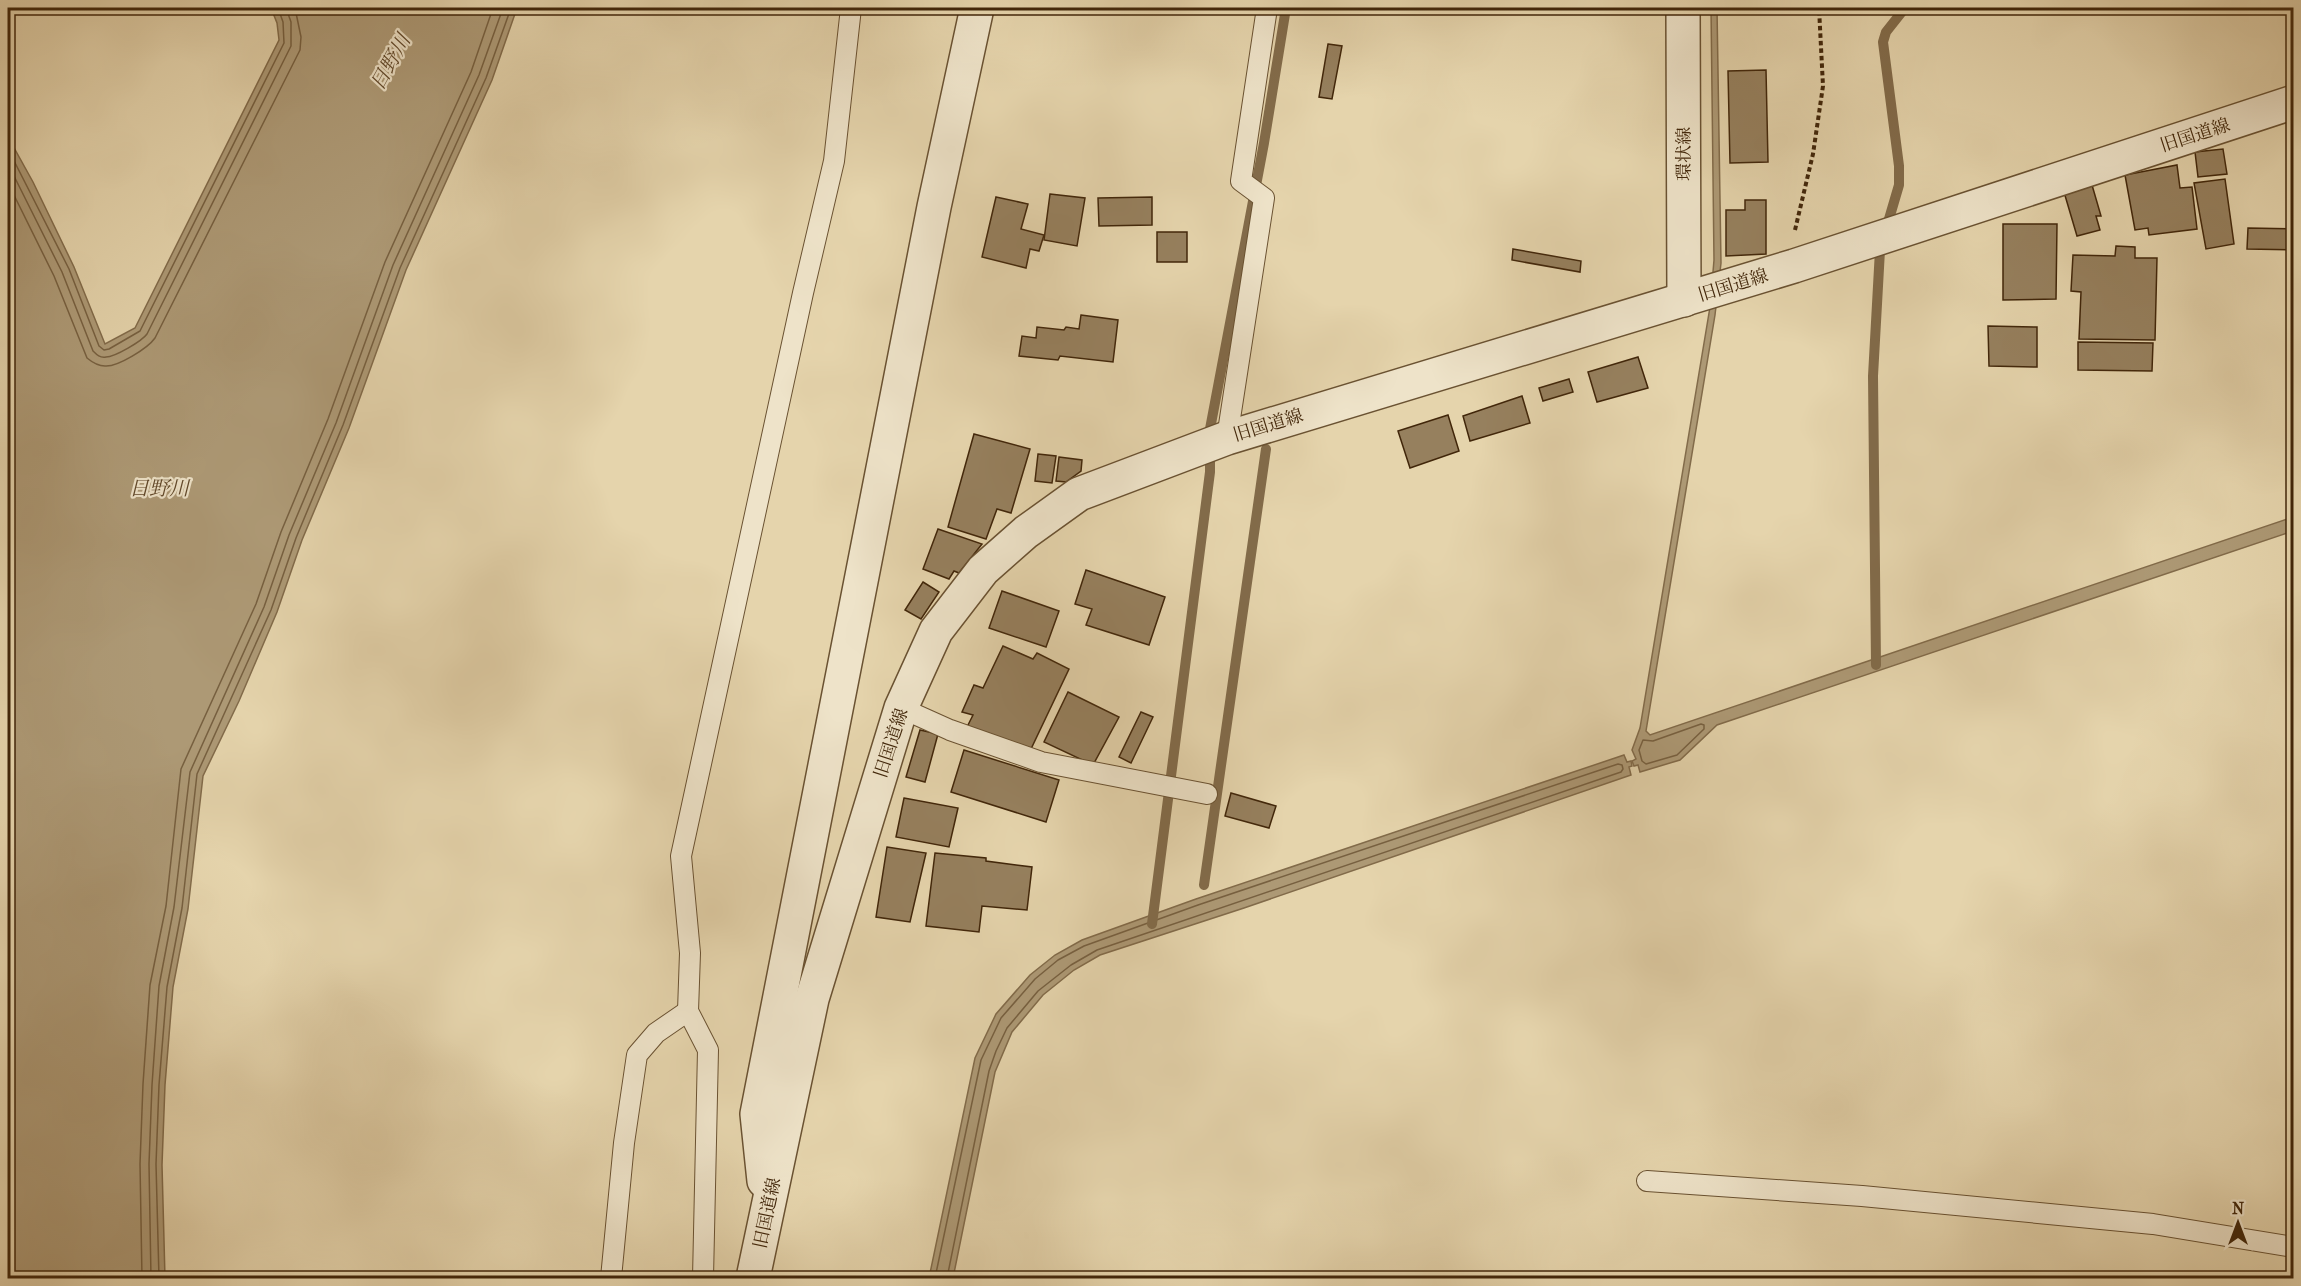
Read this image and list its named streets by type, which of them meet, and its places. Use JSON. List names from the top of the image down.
{
  "streets": {
    "street": ["旧国道線", "環状線"]
  },
  "crossings": [
    ["旧国道線", "環状線"]
  ],
  "water": ["日野川"],
  "north": "top"
}
